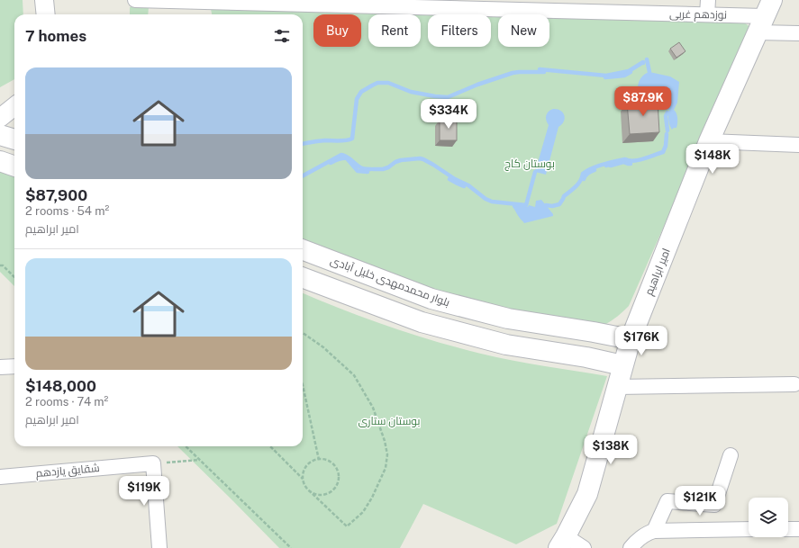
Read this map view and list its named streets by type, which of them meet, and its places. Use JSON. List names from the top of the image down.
{
  "streets": {
    "main road": ["امیر ابراهیم", "بلوار محمدمهدی خلیل آبادی"],
    "street": ["نوزدهم غربی", "شقایق یازدهم"]
  },
  "crossings": [
    ["نوزدهم غربی", "امیر ابراهیم"],
    ["امیر ابراهیم", "بلوار محمدمهدی خلیل آبادی"]
  ],
  "parks": ["بوستان کاج", "بوستان ستاری"],
  "page": {
    "chip": [
      "Buy",
      "Rent",
      "Filters",
      "New"
    ],
    "heading": "7 homes",
    "list": [
      {
        "name": "$87,900",
        "note": "2 rooms · 54 m² · امیر ابراهیم"
      },
      {
        "name": "$148,000",
        "note": "2 rooms · 74 m² · امیر ابراهیم"
      }
    ],
    "price": [
      "$87.9K",
      "$334K",
      "$148K",
      "$176K",
      "$138K",
      "$119K",
      "$121K"
    ]
  }
}
